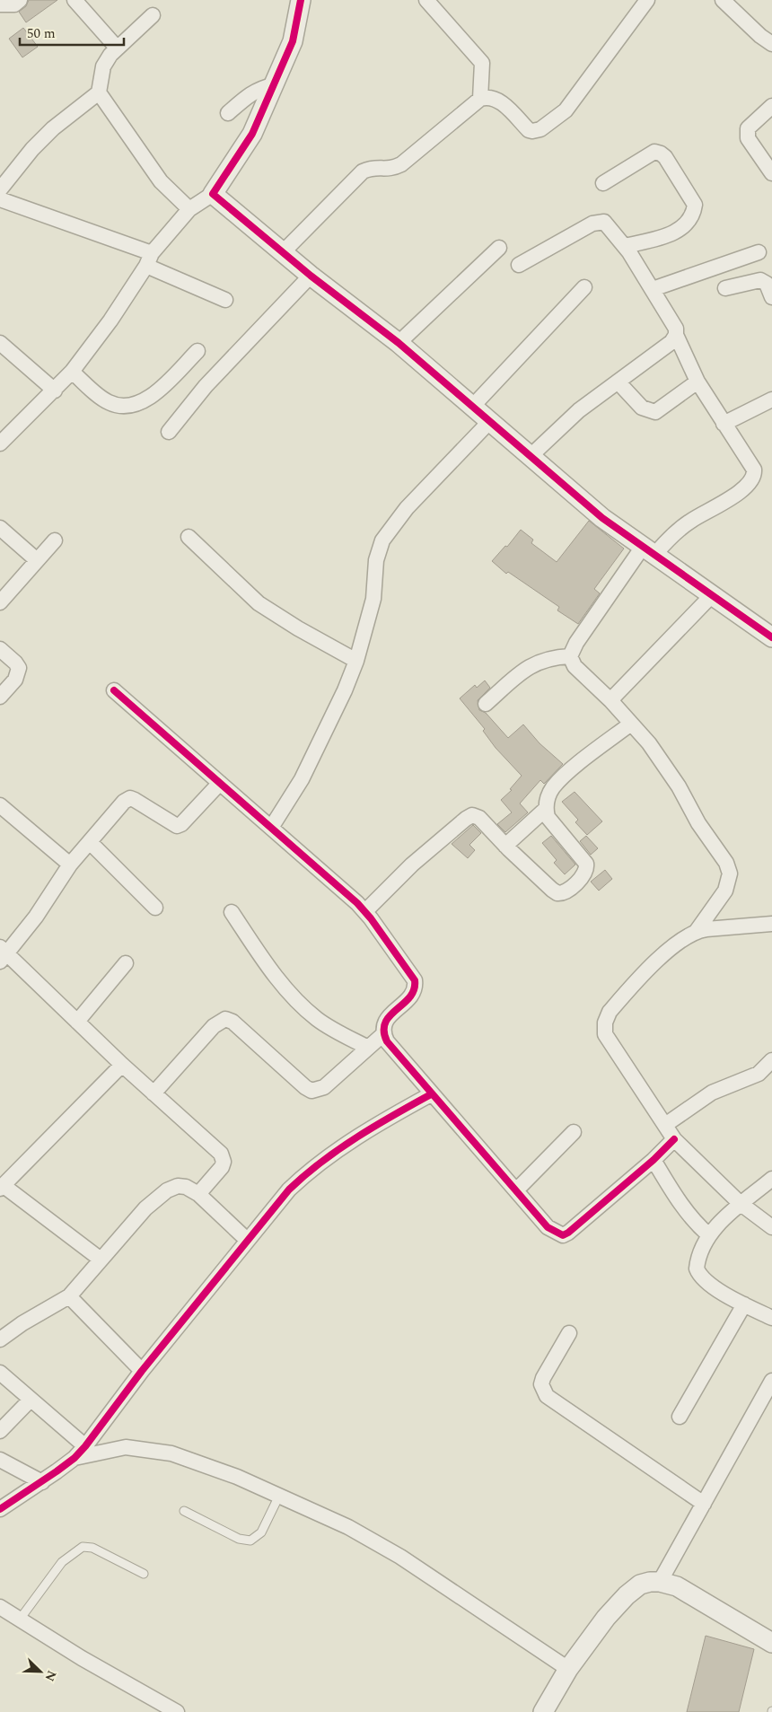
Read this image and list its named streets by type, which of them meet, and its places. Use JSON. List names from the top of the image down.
{
  "scale_bar": "50 m",
  "north": "bottom right"
}
